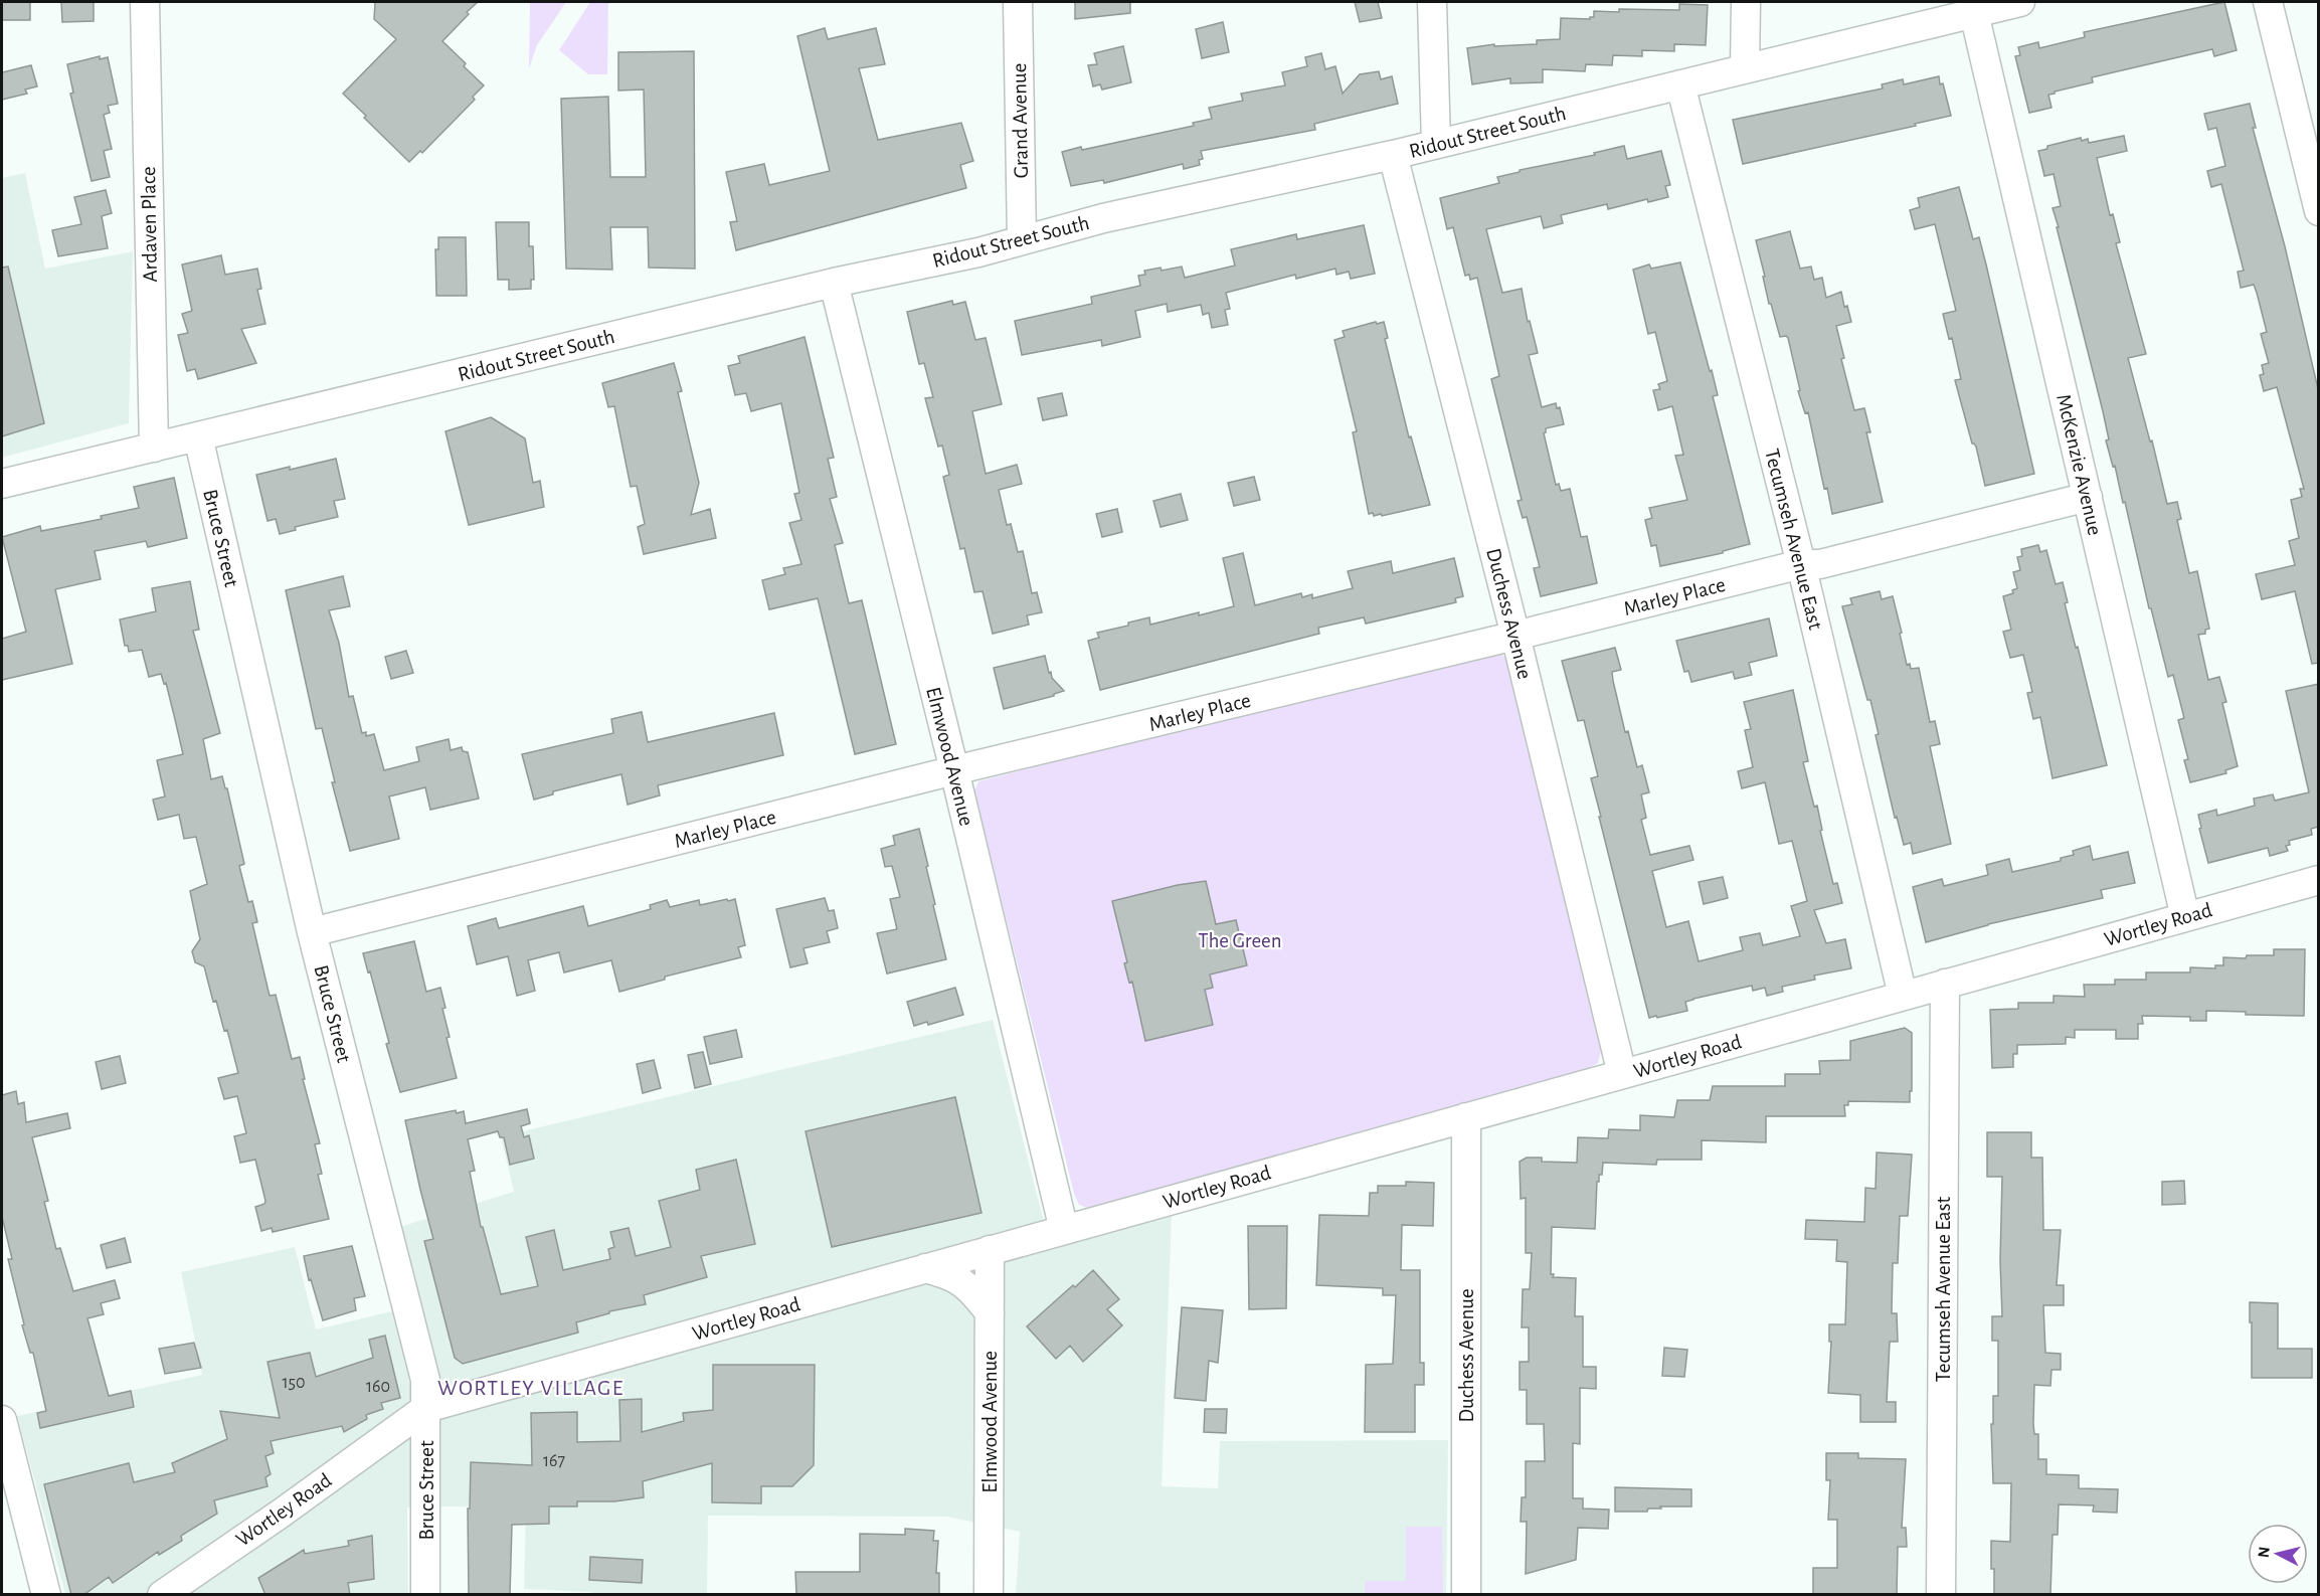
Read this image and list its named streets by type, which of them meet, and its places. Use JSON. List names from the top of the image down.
{
  "streets": {
    "street": [
      "Grand Avenue",
      "Ridout Street South",
      "Ardaven Place",
      "McKenzie Avenue",
      "Bruce Street",
      "Tecumseh Avenue East",
      "Marley Place",
      "Duchess Avenue",
      "Elmwood Avenue",
      "Wortley Road"
    ]
  },
  "crossings": [
    ["Grand Avenue", "Ridout Street South"],
    ["Ridout Street South", "Ardaven Place"],
    ["Ridout Street South", "McKenzie Avenue"],
    ["Ridout Street South", "Bruce Street"],
    ["Ridout Street South", "Tecumseh Avenue East"],
    ["Ridout Street South", "Duchess Avenue"],
    ["Ridout Street South", "Elmwood Avenue"],
    ["McKenzie Avenue", "Marley Place"],
    ["McKenzie Avenue", "Wortley Road"],
    ["Bruce Street", "Marley Place"],
    ["Bruce Street", "Wortley Road"],
    ["Tecumseh Avenue East", "Marley Place"],
    ["Tecumseh Avenue East", "Wortley Road"],
    ["Marley Place", "Duchess Avenue"],
    ["Marley Place", "Elmwood Avenue"],
    ["Duchess Avenue", "Wortley Road"],
    ["Elmwood Avenue", "Wortley Road"]
  ],
  "districts": ["WORTLEY VILLAGE"],
  "parks": ["The Green"],
  "house_numbers": ["150", "160", "167"],
  "north": "left"
}
